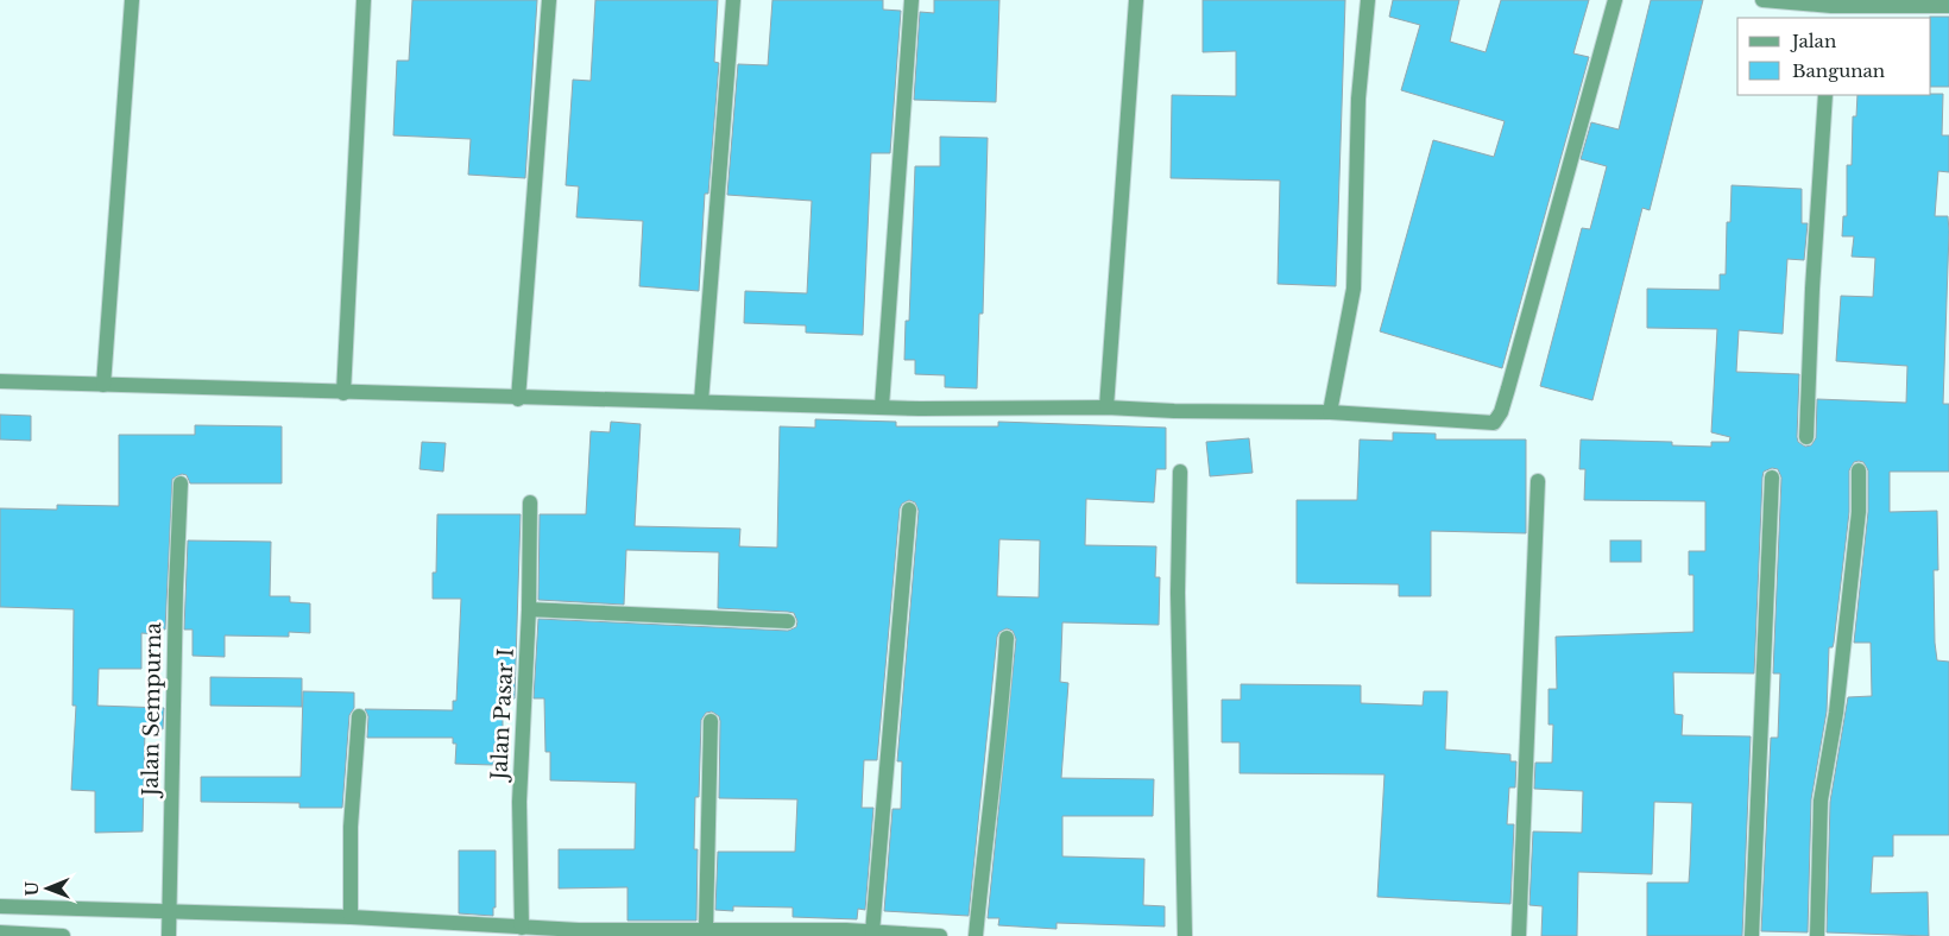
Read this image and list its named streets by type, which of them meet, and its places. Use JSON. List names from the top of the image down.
{
  "streets": {
    "street": ["Jalan Sempurna", "Jalan Pasar I"]
  },
  "legend": ["Jalan", "Bangunan"],
  "north": "left"
}
